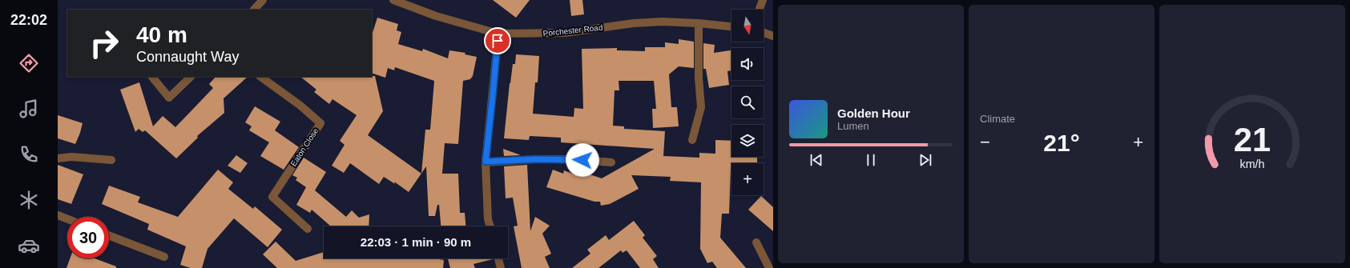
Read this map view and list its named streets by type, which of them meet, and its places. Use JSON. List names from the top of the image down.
{
  "streets": {
    "street": ["Porchester Road", "Eaton Close"]
  },
  "north": "bottom",
  "page": {
    "tabs": "22:02",
    "tile": "Climate",
    "map_buttons": "+",
    "turn": ["40 m", "Connaught Way"],
    "song": ["Golden Hour", "Lumen"],
    "heat": ["−", "21°", "+"],
    "limit": "30",
    "trip": "22:03 · 1 min · 90 m",
    "gauge": ["21", "km/h"]
  }
}
